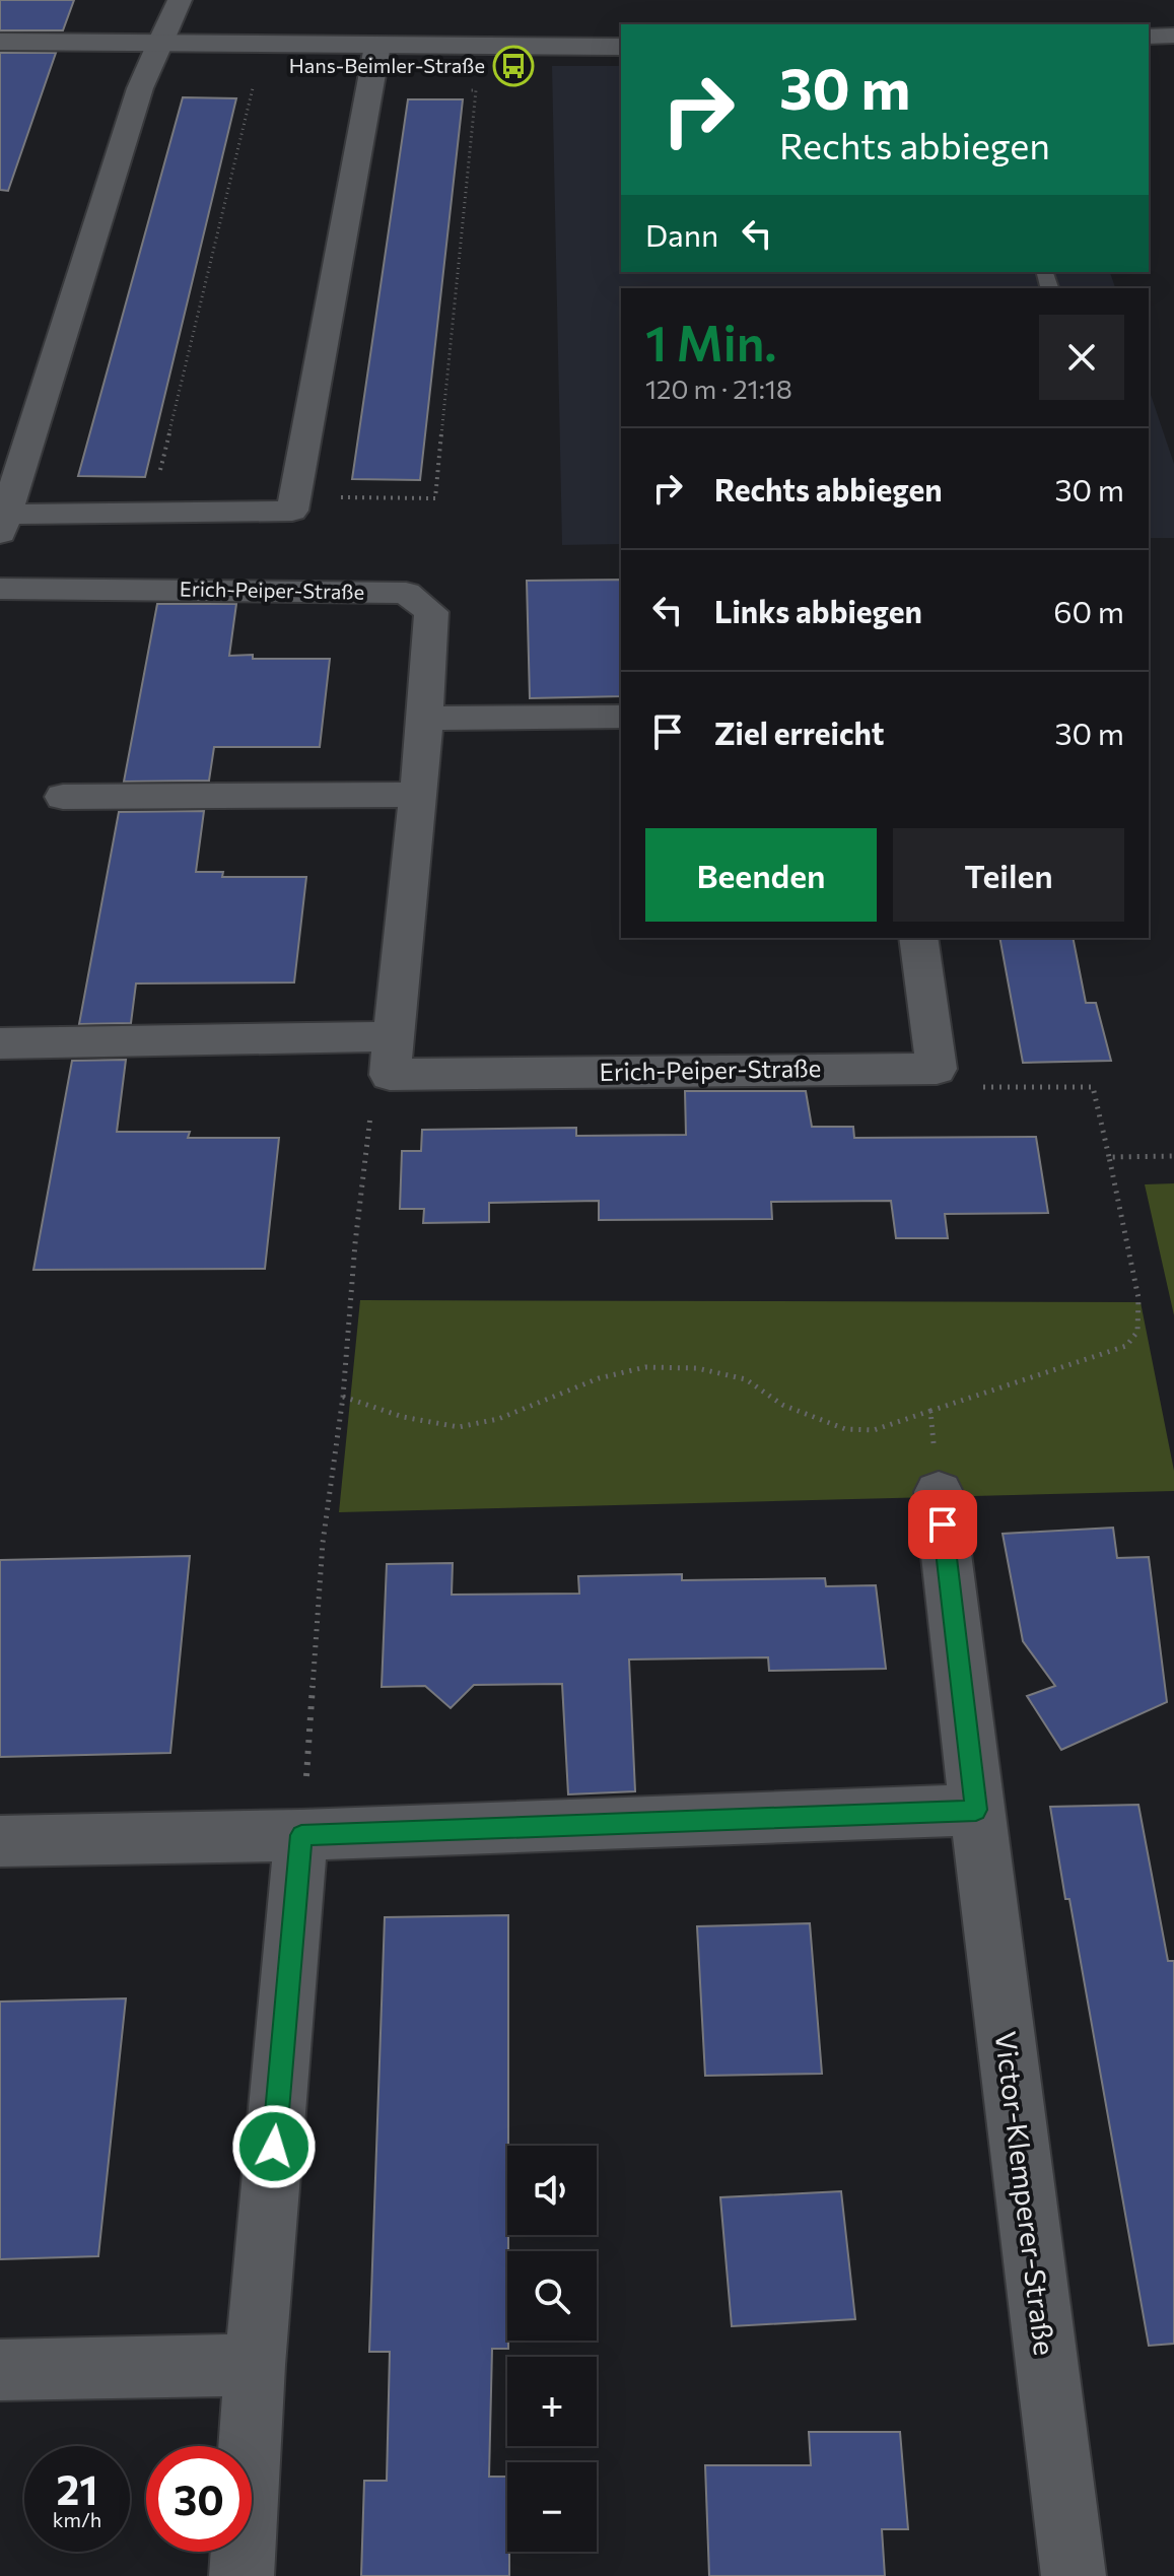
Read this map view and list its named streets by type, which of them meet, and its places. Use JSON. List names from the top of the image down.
{
  "streets": {
    "street": ["Erich-Peiper-Straße", "Victor-Klemperer-Straße"]
  },
  "places": {
    "bus stop": ["Hans-Beimler-Straße"]
  },
  "page": {
    "turn": ["30 m", "Rechts abbiegen"],
    "then": "Dann",
    "heading": ["1 Min.", "120 m · 21:18"],
    "list": [
      {
        "name": "Rechts abbiegen",
        "value": "30 m"
      },
      {
        "name": "Links abbiegen",
        "value": "60 m"
      },
      {
        "name": "Ziel erreicht",
        "value": "30 m"
      }
    ],
    "buttons": ["Beenden", "Teilen"],
    "map_buttons": ["+", "−"],
    "speed": "21 km/h",
    "limit": "30"
  }
}
